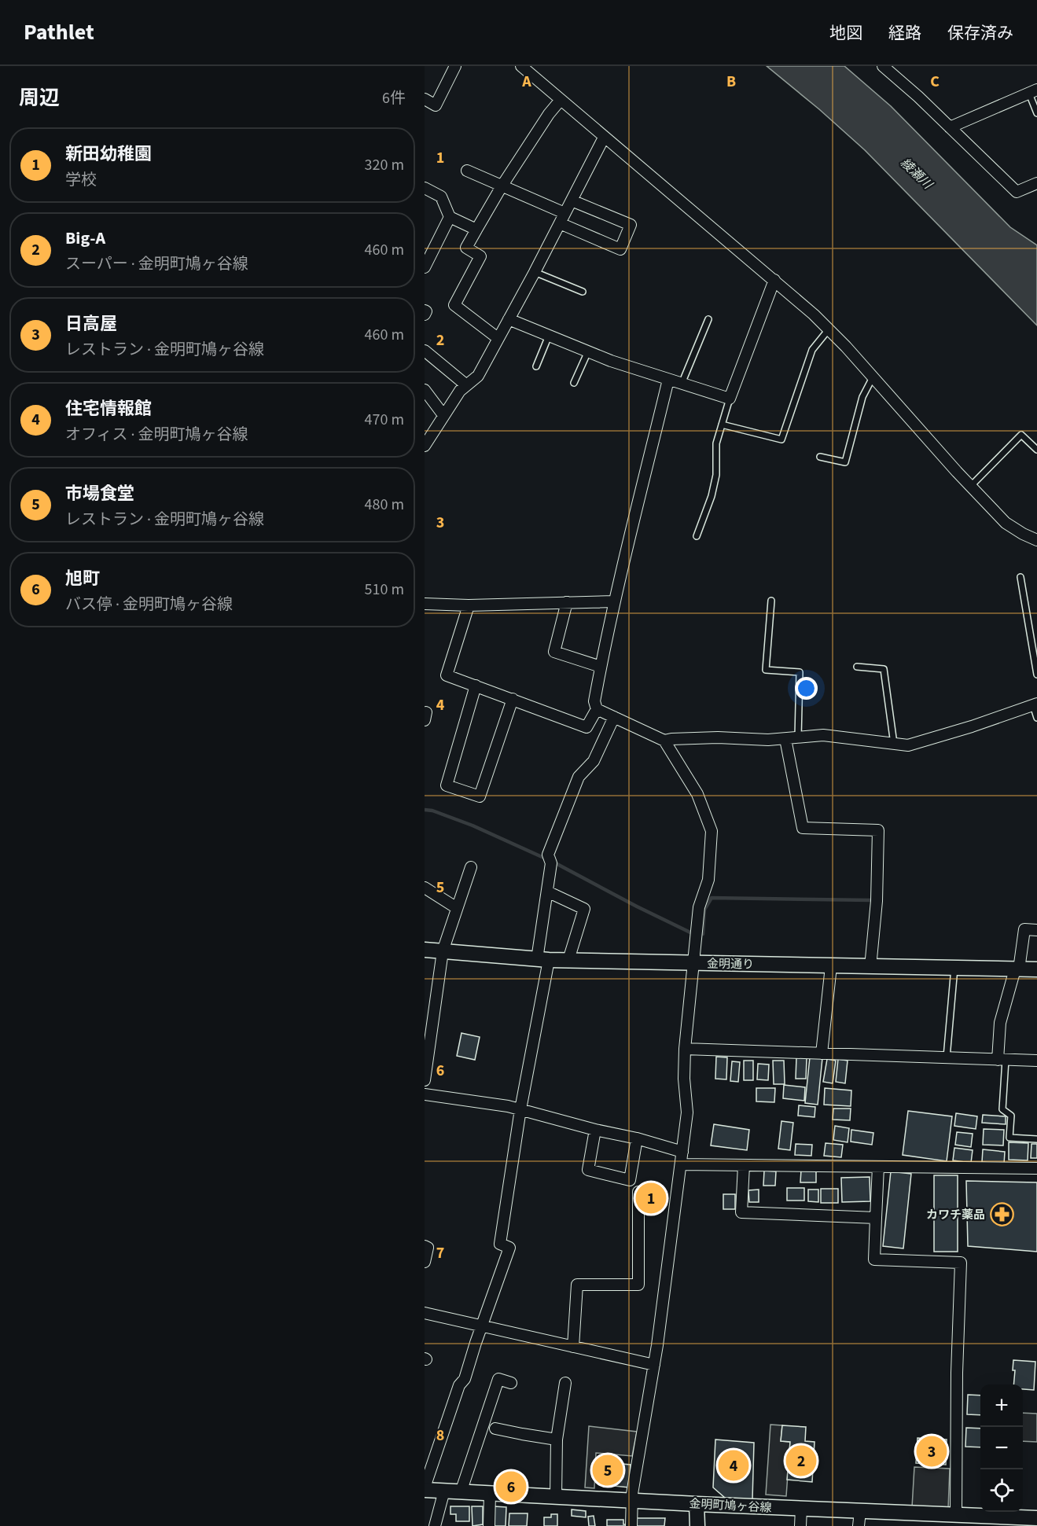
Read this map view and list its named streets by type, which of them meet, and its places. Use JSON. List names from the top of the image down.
{
  "streets": {
    "street": ["金明通り", "金明町鳩ヶ谷線"]
  },
  "water": ["綾瀬川"],
  "places": {
    "pharmacy": ["カワチ薬品"]
  },
  "page": {
    "header": "Pathlet",
    "nav": ["地図", "経路", "保存済み"],
    "heading": ["周辺", "6件"],
    "list": [
      {
        "mark": "1",
        "name": "新田幼稚園",
        "note": "学校",
        "value": "320 m"
      },
      {
        "mark": "2",
        "name": "Big-A",
        "note": "スーパー · 金明町鳩ヶ谷線",
        "value": "460 m"
      },
      {
        "mark": "3",
        "name": "日高屋",
        "note": "レストラン · 金明町鳩ヶ谷線",
        "value": "460 m"
      },
      {
        "mark": "4",
        "name": "住宅情報館",
        "note": "オフィス · 金明町鳩ヶ谷線",
        "value": "470 m"
      },
      {
        "mark": "5",
        "name": "市場食堂",
        "note": "レストラン · 金明町鳩ヶ谷線",
        "value": "480 m"
      },
      {
        "mark": "6",
        "name": "旭町",
        "note": "バス停 · 金明町鳩ヶ谷線",
        "value": "510 m"
      }
    ],
    "pins": [
      "1",
      "3",
      "2",
      "4",
      "5",
      "6"
    ],
    "map_buttons": ["+", "−"]
  },
  "grid": {
    "columns": ["A", "B", "C"],
    "rows": [
      "1",
      "2",
      "3",
      "4",
      "5",
      "6",
      "7",
      "8"
    ]
  }
}
